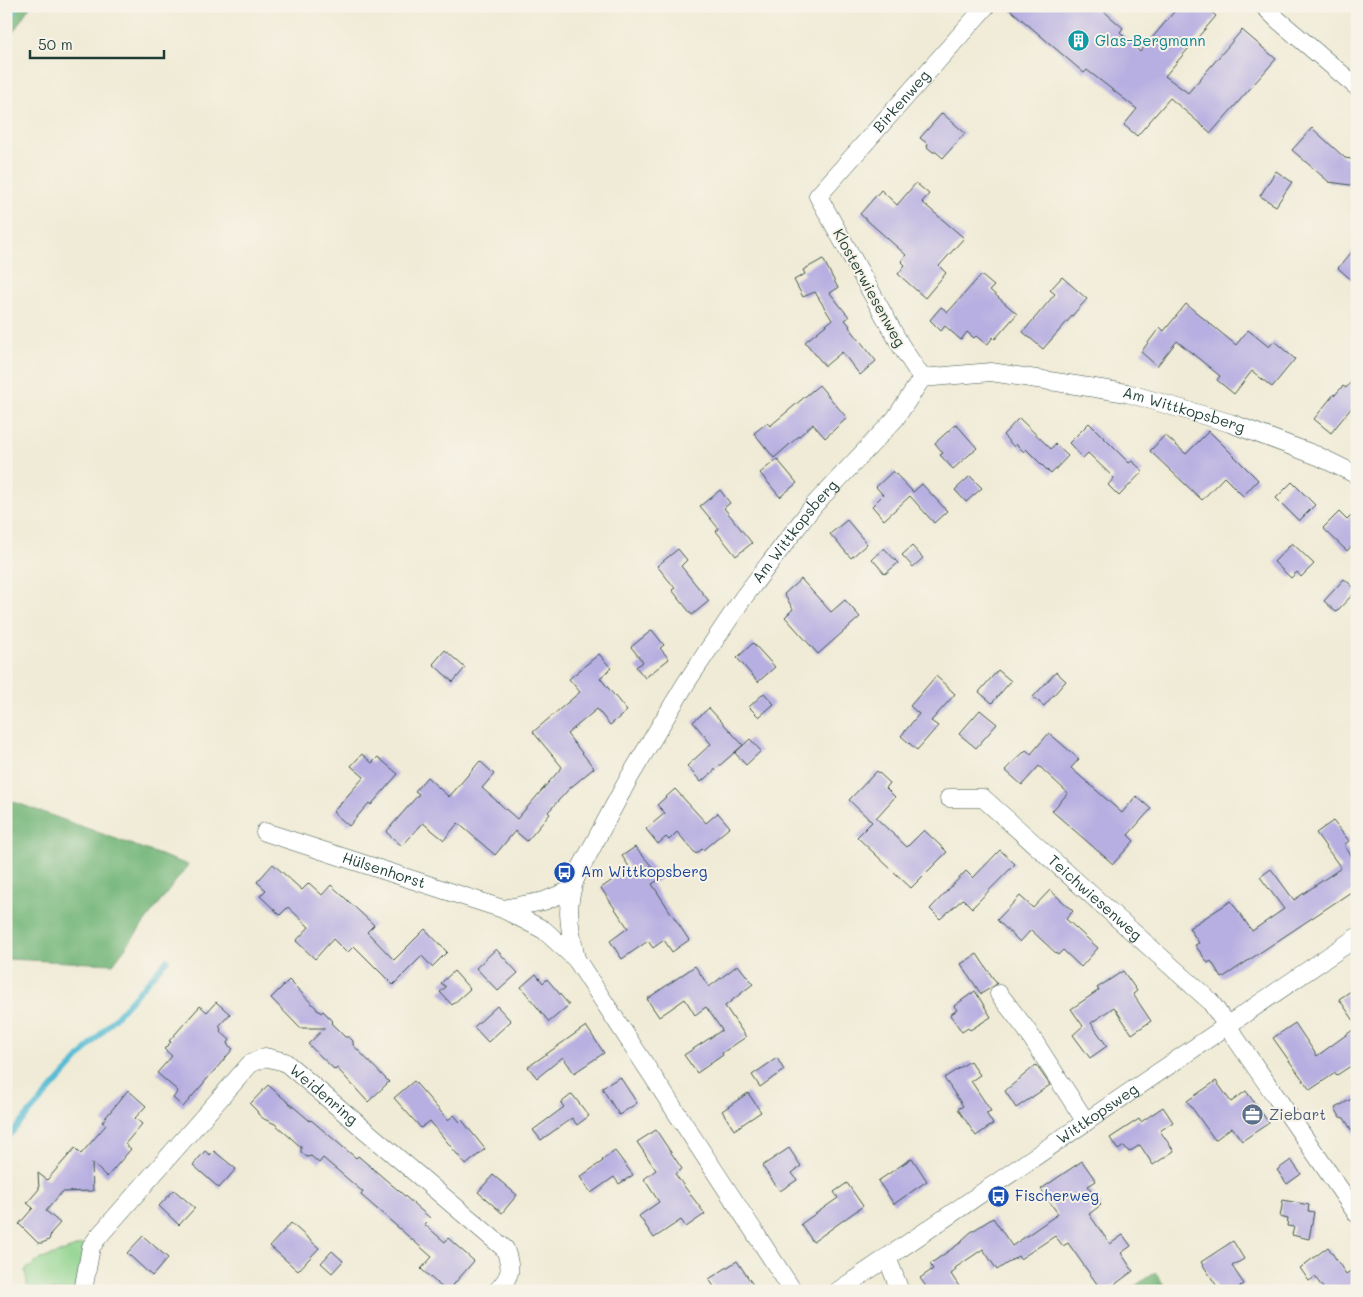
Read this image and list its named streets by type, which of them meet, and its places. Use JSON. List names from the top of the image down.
{
  "streets": {
    "street": [
      "Birkenweg",
      "Klosterwiesenweg",
      "Am Wittkopsberg",
      "Hülsenhorst",
      "Teichwiesenweg",
      "Weidenring",
      "Wittkopsweg"
    ]
  },
  "crossings": [
    ["Birkenweg", "Klosterwiesenweg"],
    ["Klosterwiesenweg", "Am Wittkopsberg"],
    ["Am Wittkopsberg", "Hülsenhorst"],
    ["Teichwiesenweg", "Wittkopsweg"]
  ],
  "places": {
    "building": ["Glas-Bergmann"],
    "bus stop": ["Am Wittkopsberg", "Fischerweg"],
    "office": ["Ziebart"]
  },
  "scale_bar": "50 m"
}
